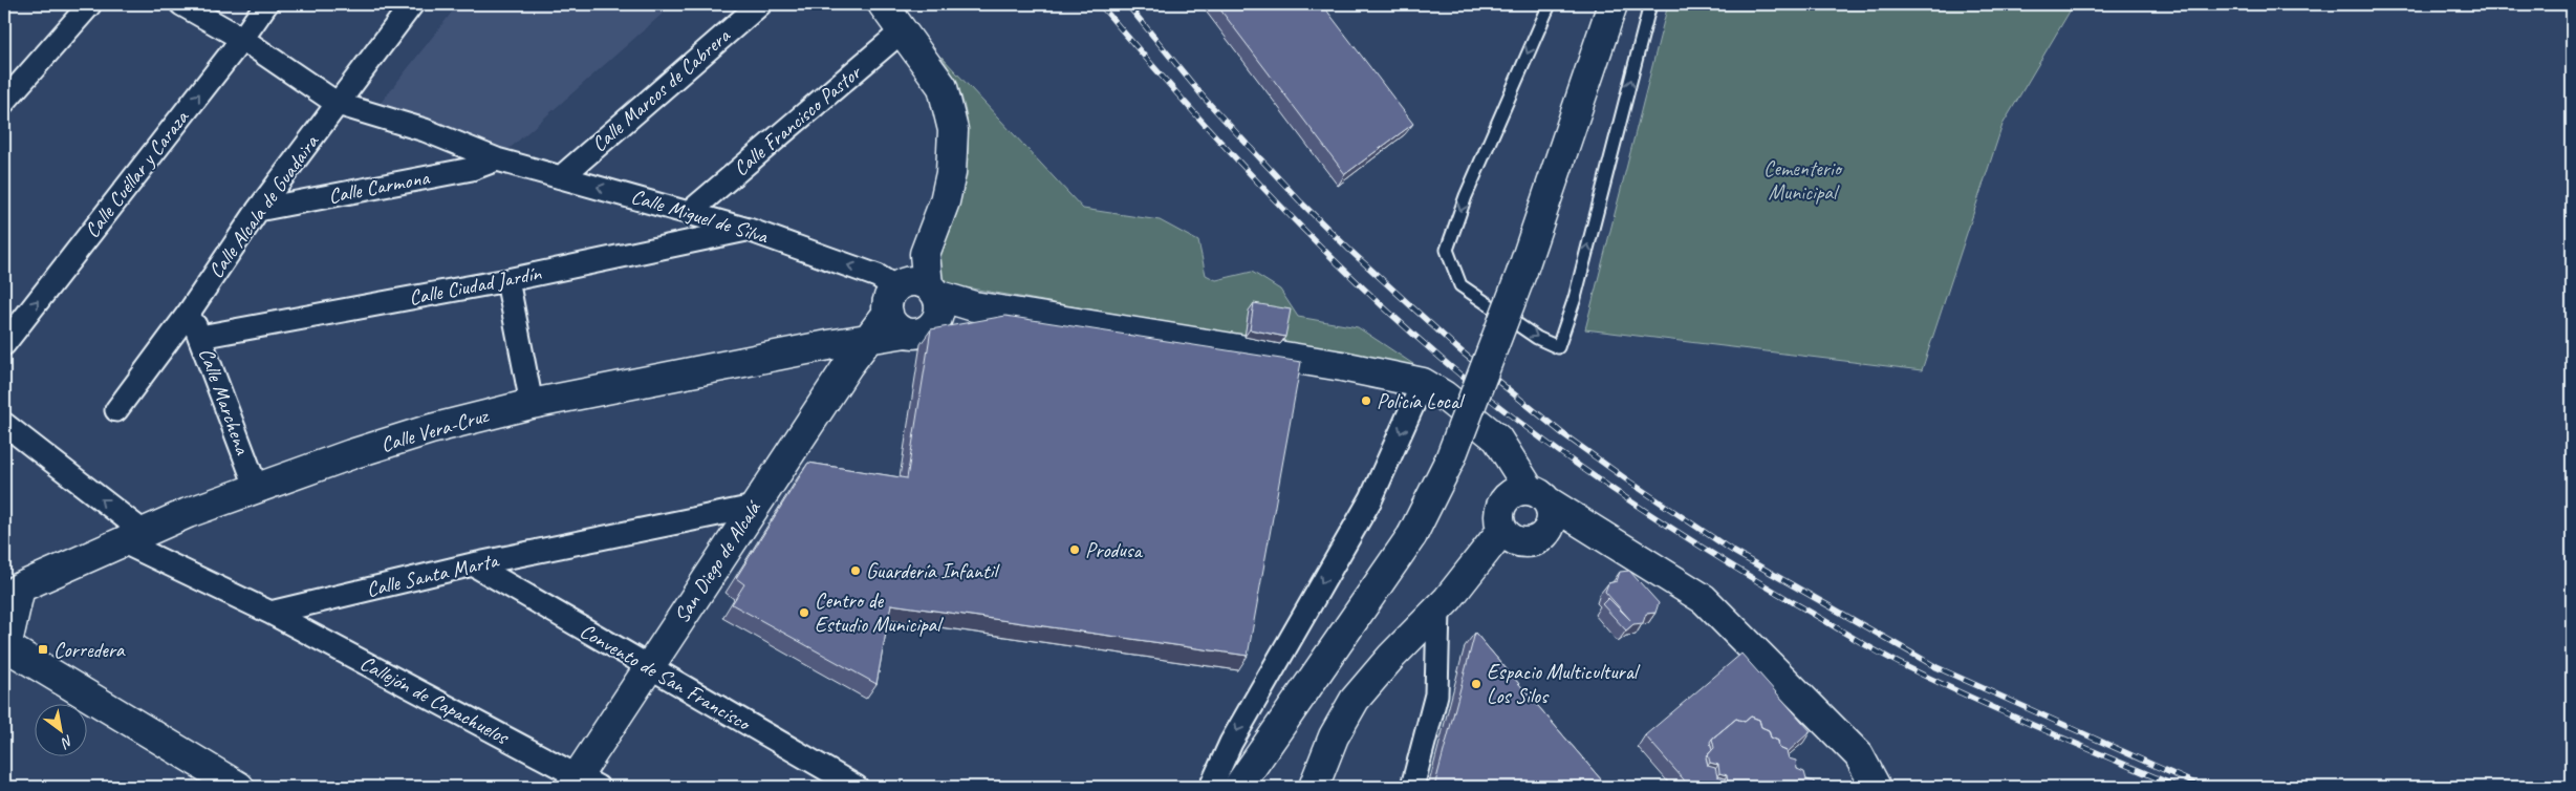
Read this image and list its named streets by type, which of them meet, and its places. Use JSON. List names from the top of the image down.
{
  "streets": {
    "street": [
      "Calle Marcos de Cabrera",
      "Calle Francisco Pastor",
      "Calle Cuéllar y Caraza",
      "Calle Carmona",
      "Calle Alcala de Guadaira",
      "Calle Miguel de Silva",
      "Calle Ciudad Jardín",
      "Calle Marchena",
      "Calle Vera-Cruz",
      "San Diego de Alcalá",
      "Calle Santa Marta",
      "Convento de San Francisco",
      "Callejón de Capachuelos"
    ]
  },
  "crossings": [
    ["Calle Marcos de Cabrera", "Calle Miguel de Silva"],
    ["Calle Francisco Pastor", "Calle Miguel de Silva"],
    ["Calle Francisco Pastor", "San Diego de Alcalá"],
    ["Calle Cuéllar y Caraza", "Calle Miguel de Silva"],
    ["Calle Carmona", "Calle Alcala de Guadaira"],
    ["Calle Carmona", "Calle Miguel de Silva"],
    ["Calle Alcala de Guadaira", "Calle Miguel de Silva"],
    ["Calle Alcala de Guadaira", "Calle Marchena"],
    ["Calle Miguel de Silva", "Calle Ciudad Jardín"],
    ["Calle Miguel de Silva", "San Diego de Alcalá"],
    ["Calle Ciudad Jardín", "Calle Marchena"],
    ["Calle Marchena", "Calle Vera-Cruz"],
    ["Calle Vera-Cruz", "San Diego de Alcalá"],
    ["San Diego de Alcalá", "Calle Santa Marta"],
    ["San Diego de Alcalá", "Convento de San Francisco"],
    ["San Diego de Alcalá", "Callejón de Capachuelos"],
    ["Calle Santa Marta", "Convento de San Francisco"],
    ["Calle Santa Marta", "Callejón de Capachuelos"]
  ],
  "one_way": ["Calle Miguel de Silva"],
  "parks": ["Cementerio Municipal"],
  "places": {
    "other": [
      "Policía Local",
      "Produsa",
      "Guardería Infantil",
      "Centro de Estudio Municipal",
      "Espacio Multicultural Los Silos"
    ],
    "transit": ["Corredera"]
  },
  "north": "bottom right"
}
